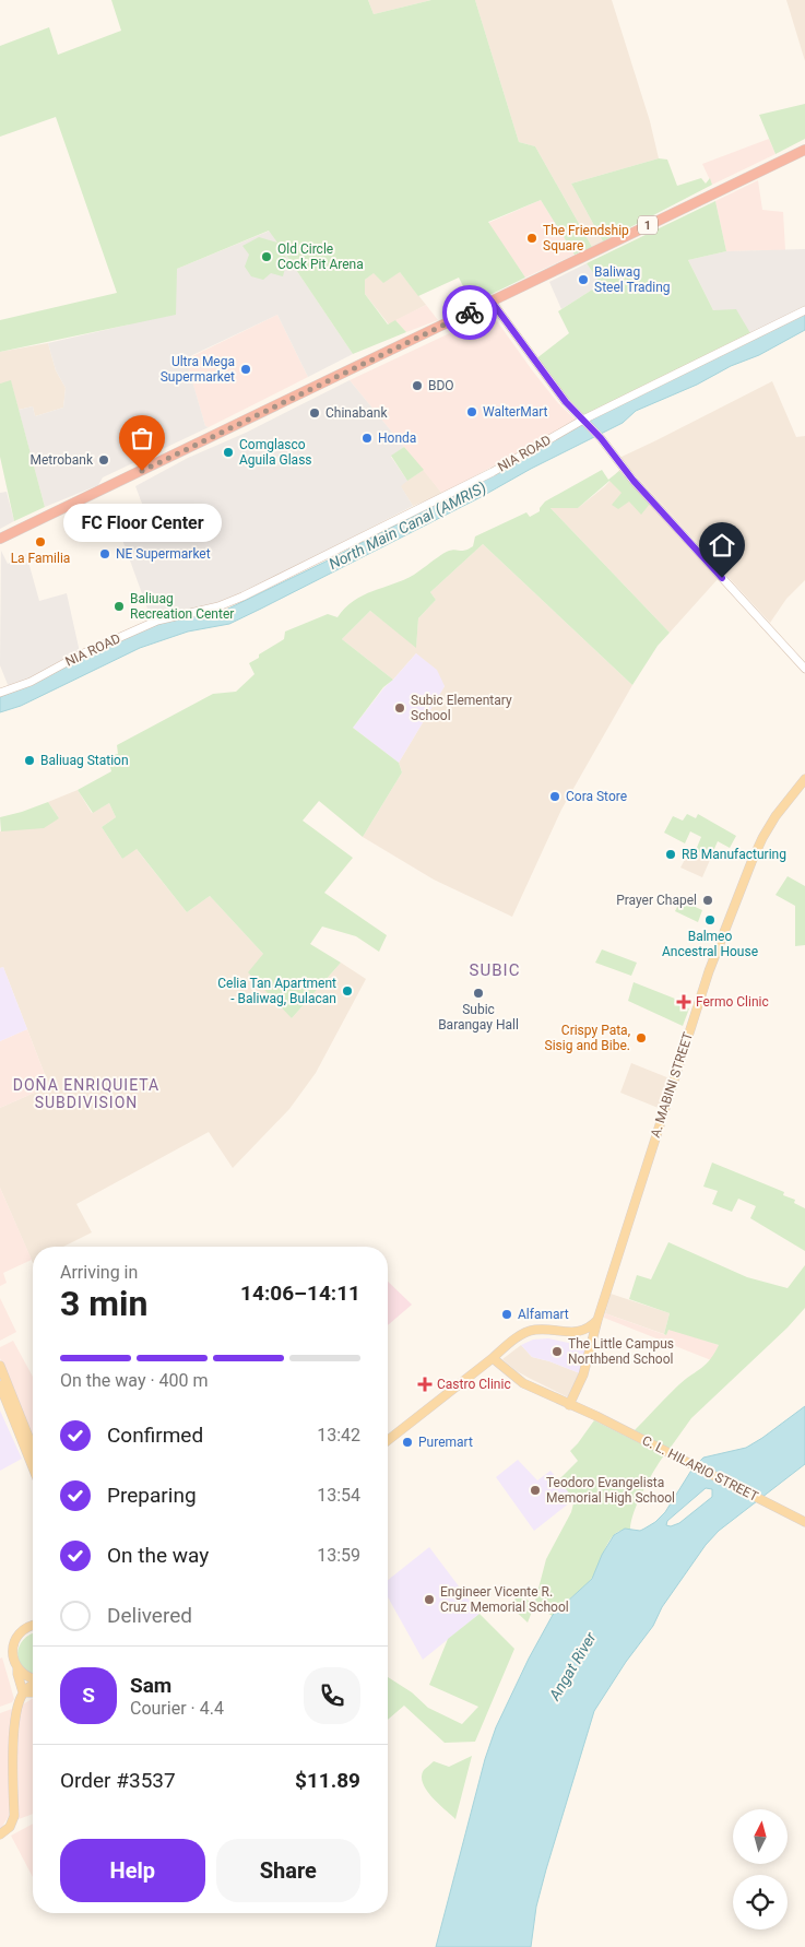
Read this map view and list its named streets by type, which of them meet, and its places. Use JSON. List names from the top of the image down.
{
  "streets": {
    "highway": ["1"],
    "main road": ["A. MABINI STREET", "C. L. HILARIO STREET"],
    "street": ["NIA ROAD"]
  },
  "crossings": [
    ["A. MABINI STREET", "C. L. HILARIO STREET"]
  ],
  "districts": ["SUBIC", "DOÑA ENRIQUIETA SUBDIVISION"],
  "water": ["North Main Canal (AMRIS)", "Angat River"],
  "places": {
    "other": [
      "The Friendship Square",
      "Old Circle Cock Pit Arena",
      "Baliwag Steel Trading",
      "Ultra Mega Supermarket",
      "BDO",
      "WalterMart",
      "Chinabank",
      "Honda",
      "Comglasco Aguila Glass",
      "Metrobank",
      "FC Floor Center",
      "La Familia",
      "NE Supermarket",
      "Baliuag Recreation Center",
      "Subic Elementary School",
      "Baliuag Station",
      "Cora Store",
      "RB Manufacturing",
      "Prayer Chapel",
      "Balmeo Ancestral House",
      "Celia Tan Apartment - Baliwag, Bulacan",
      "Subic Barangay Hall",
      "Crispy Pata, Sisig and Bibe.",
      "Alfamart",
      "The Little Campus Northbend School",
      "Puremart",
      "Teodoro Evangelista Memorial High School",
      "Engineer Vicente R. Cruz Memorial School"
    ],
    "health": ["Fermo Clinic", "Castro Clinic"]
  },
  "north": "top",
  "page": {
    "bubble": "FC Floor Center",
    "heading": ["3 min", "Arriving in", "14:06–14:11"],
    "panel": [
      "Sam",
      "Courier · 4.4",
      "Order #3537",
      "$11.89"
    ],
    "bar": "On the way · 400 m",
    "list": [
      ["Confirmed", "13:42"],
      ["Preparing", "13:54"],
      ["On the way", "13:59"],
      "Delivered"
    ],
    "round": "S",
    "buttons": ["Help", "Share"]
  }
}
